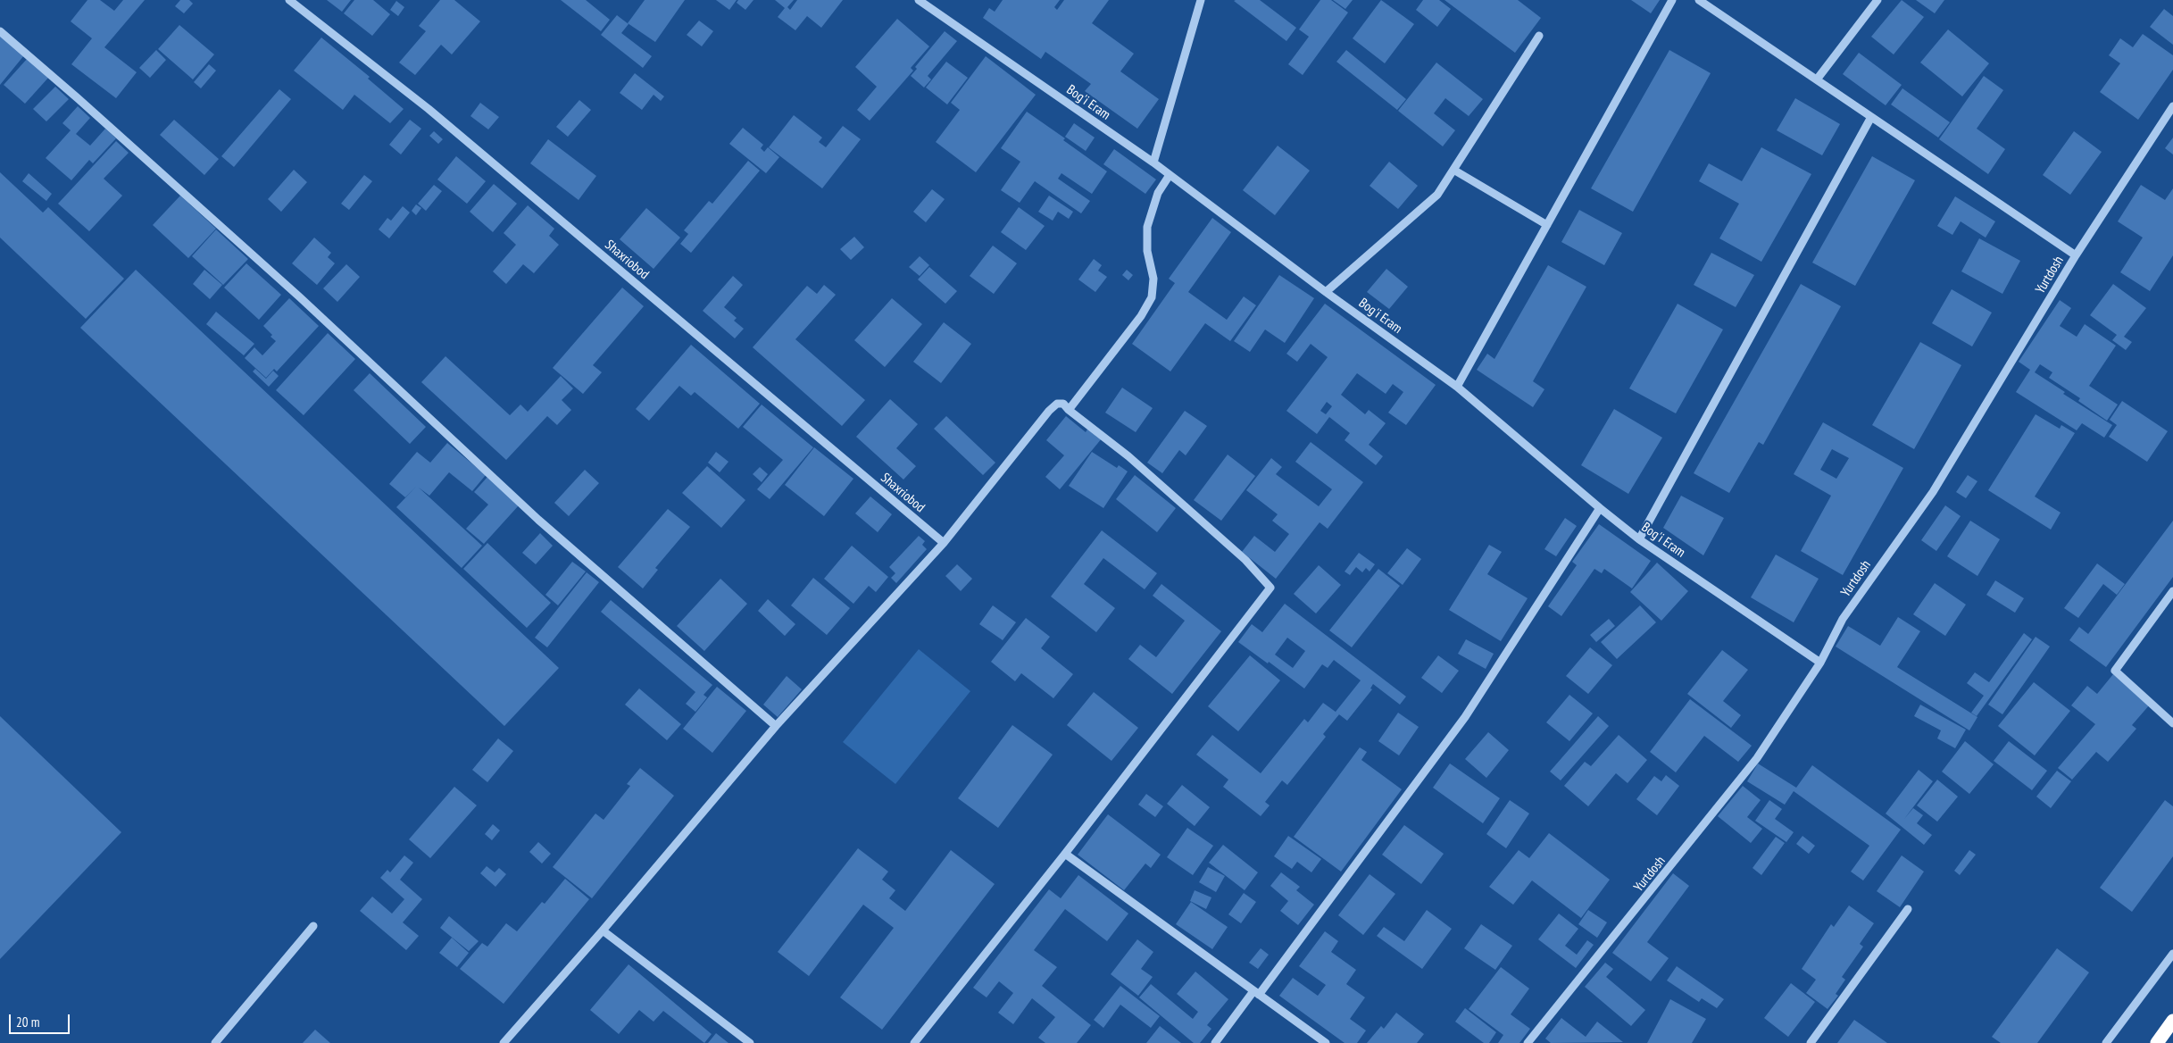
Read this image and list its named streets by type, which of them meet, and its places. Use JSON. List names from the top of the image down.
{
  "streets": {
    "street": ["Bog'i Eram", "Shaxriobod", "Yurtdosh"]
  },
  "crossings": [
    ["Bog'i Eram", "Yurtdosh"]
  ],
  "scale_bar": "20 m"
}
